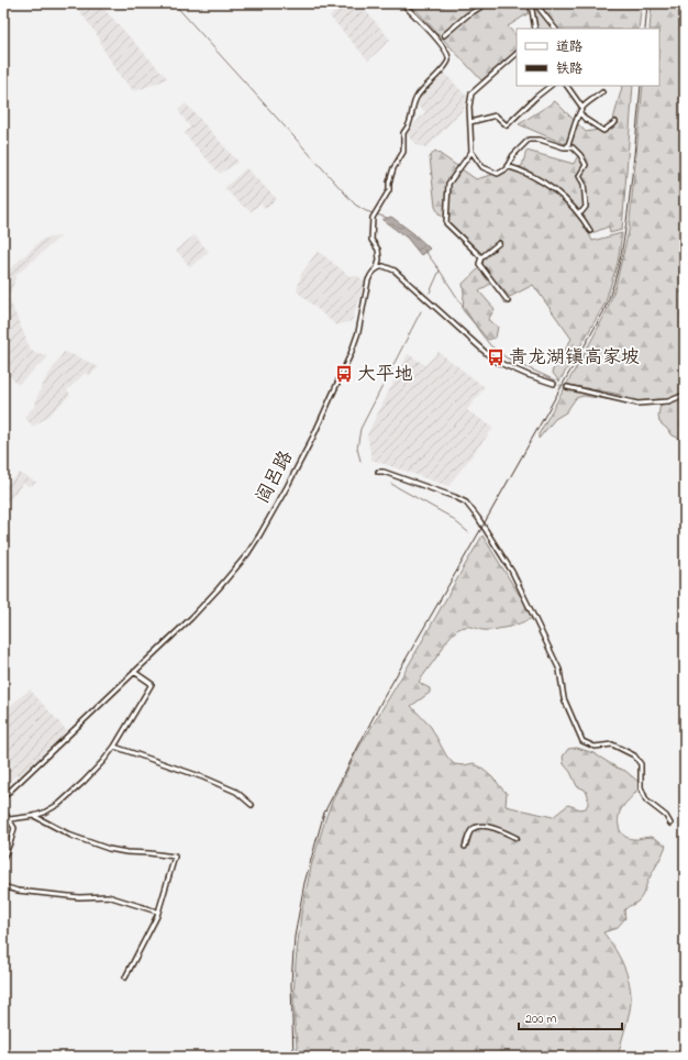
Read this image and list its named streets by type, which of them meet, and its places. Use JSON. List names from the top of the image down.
{
  "streets": {
    "street": ["阎吕路"]
  },
  "places": {
    "bus stop": ["青龙湖镇高家坡", "大平地"]
  },
  "legend": ["道路", "铁路"],
  "scale_bar": "200 m"
}
